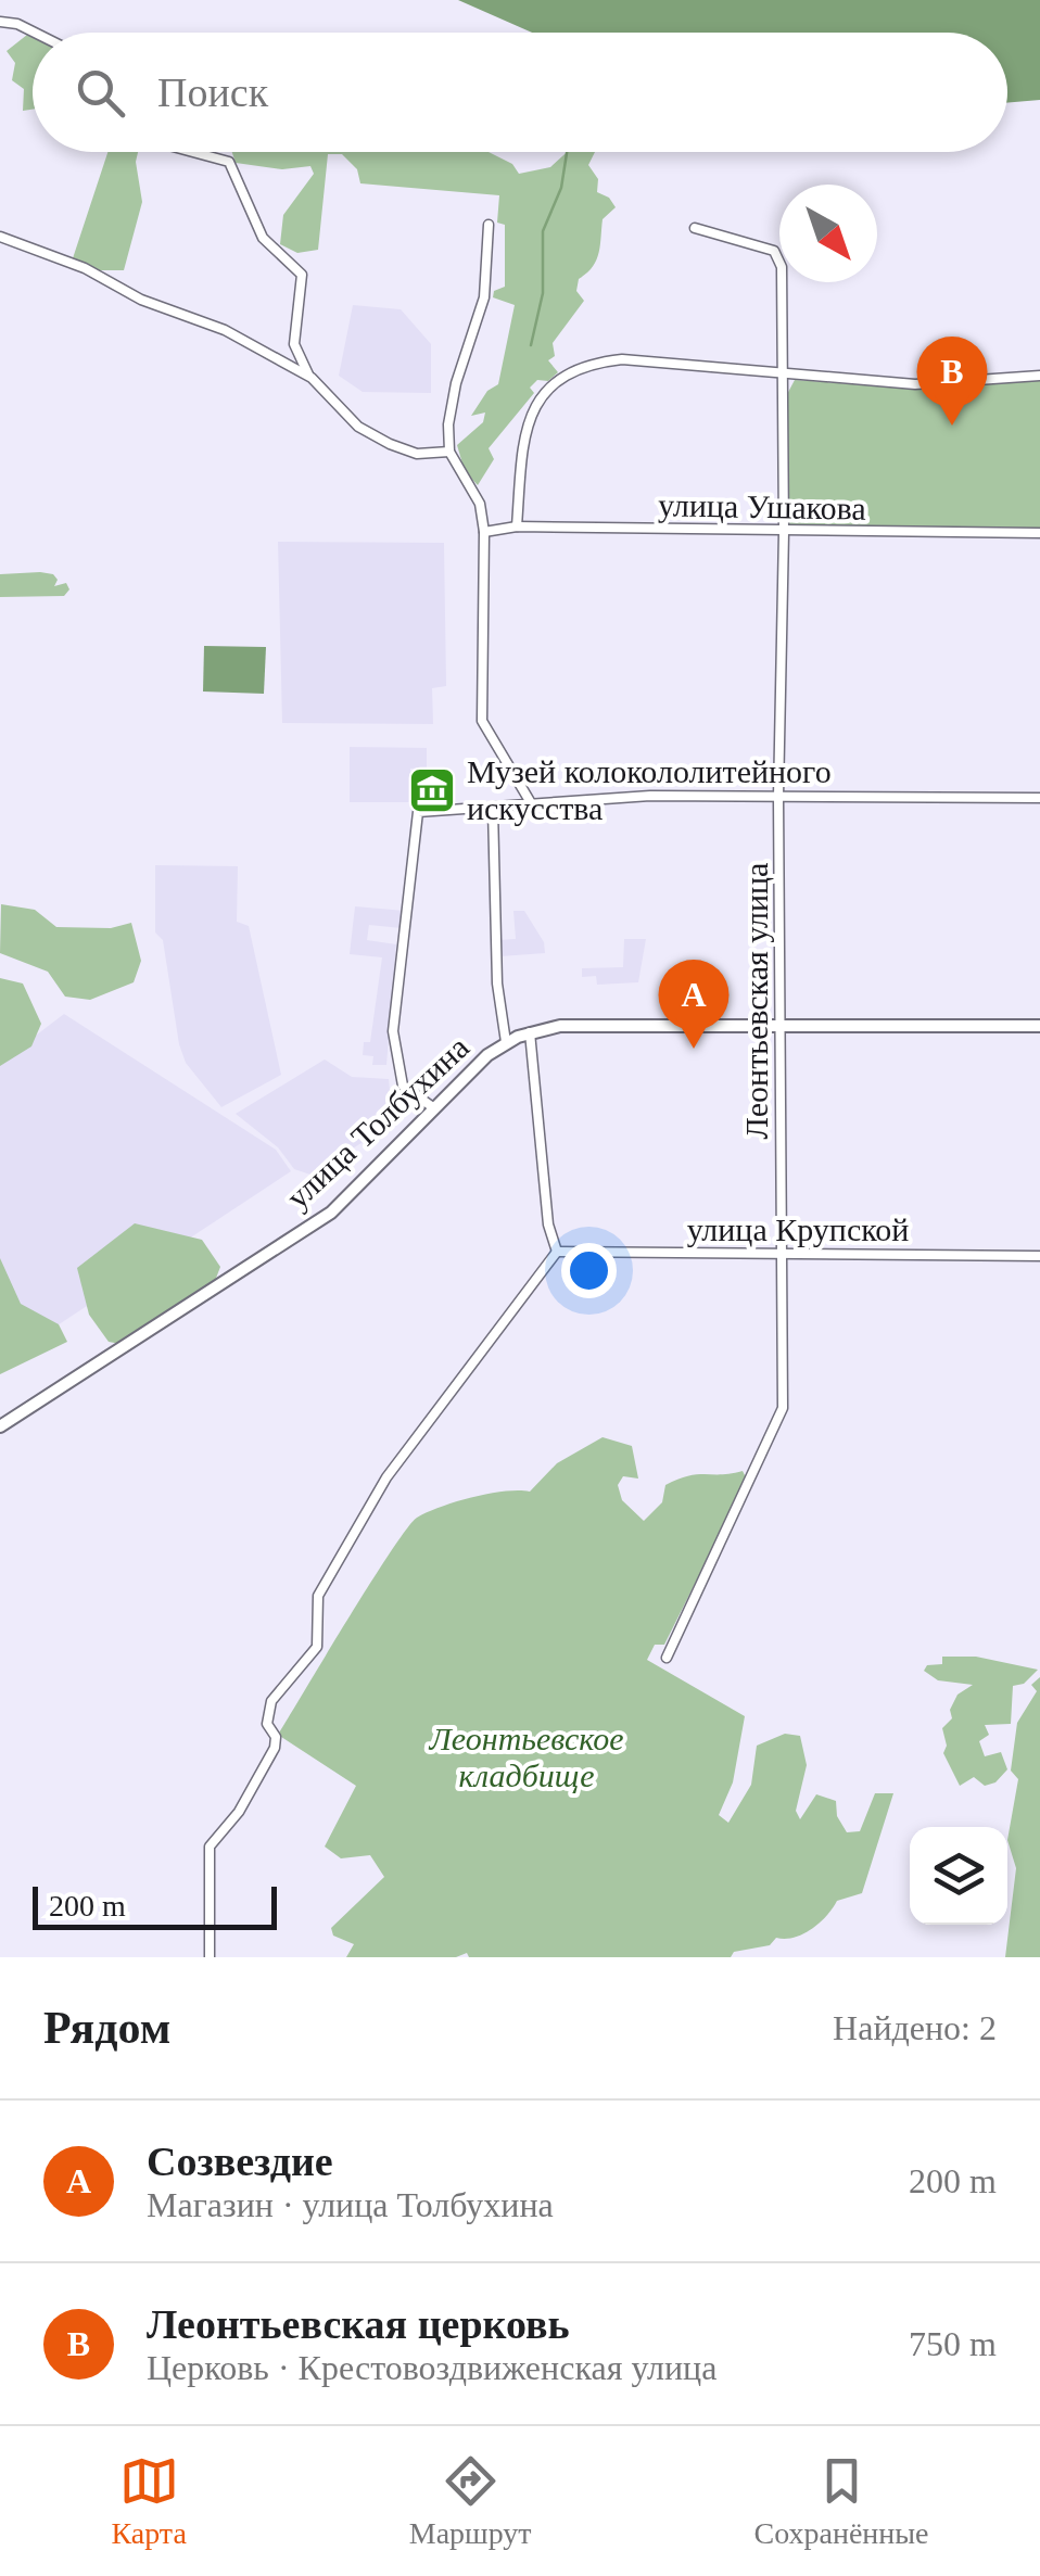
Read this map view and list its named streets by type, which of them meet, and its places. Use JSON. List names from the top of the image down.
{
  "streets": {
    "main road": ["улица Толбухина"],
    "street": ["улица Ушакова", "Леонтьевская улица", "улица Крупской"]
  },
  "crossings": [
    ["улица Ушакова", "Леонтьевская улица"],
    ["Леонтьевская улица", "улица Толбухина"],
    ["Леонтьевская улица", "улица Крупской"]
  ],
  "parks": ["Леонтьевское кладбище"],
  "places": {
    "museum": ["Музей колокололитейного искусства"]
  },
  "scale_bar": "200 m",
  "north": "bottom right",
  "page": {
    "search": "Поиск",
    "pins": ["B", "A"],
    "scale": "200 m",
    "heading": ["Рядом", "Найдено: 2"],
    "list": [
      {
        "mark": "A",
        "name": "Созвездие",
        "note": "Магазин · улица Толбухина",
        "value": "200 m"
      },
      {
        "mark": "B",
        "name": "Леонтьевская церковь",
        "note": "Церковь · Крестовоздвиженская улица",
        "value": "750 m"
      }
    ],
    "nav": ["Карта", "Маршрут", "Сохранённые"]
  }
}
